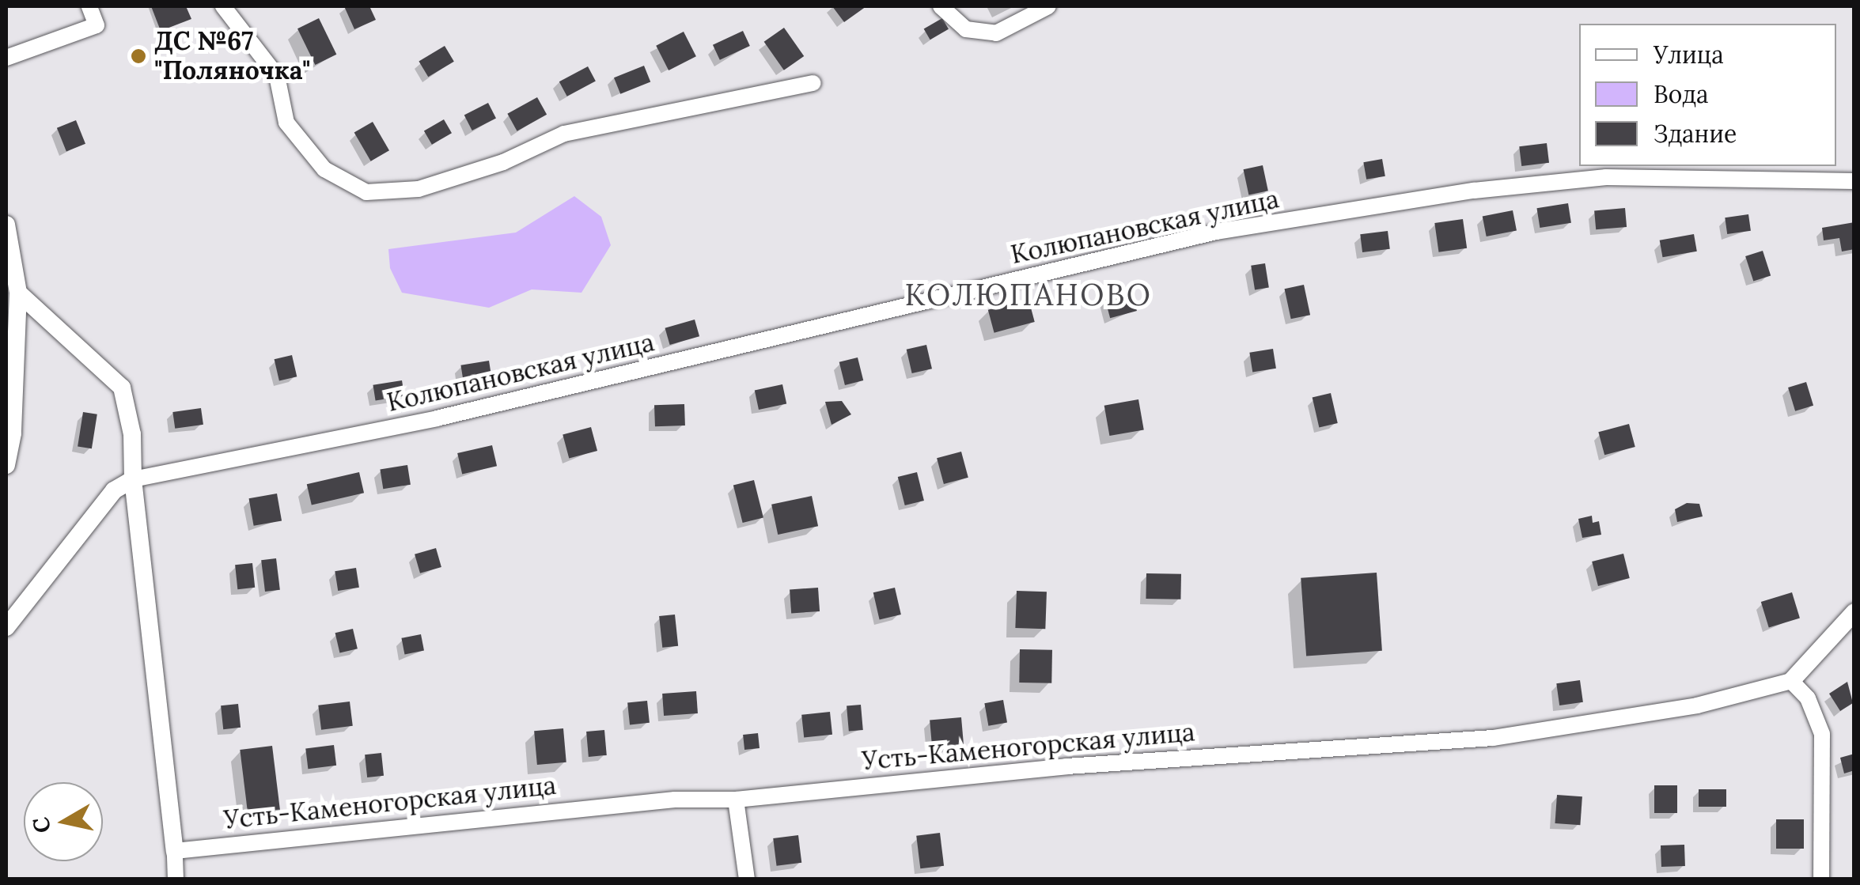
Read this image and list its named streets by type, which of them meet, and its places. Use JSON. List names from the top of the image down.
{
  "streets": {
    "street": ["Колюпановская улица", "Усть-Каменогорская улица"]
  },
  "districts": ["КОЛЮПАНОВО"],
  "places": ["ДС №67 \"Поляночка\""],
  "legend": ["Улица", "Вода", "Здание"],
  "north": "left"
}
